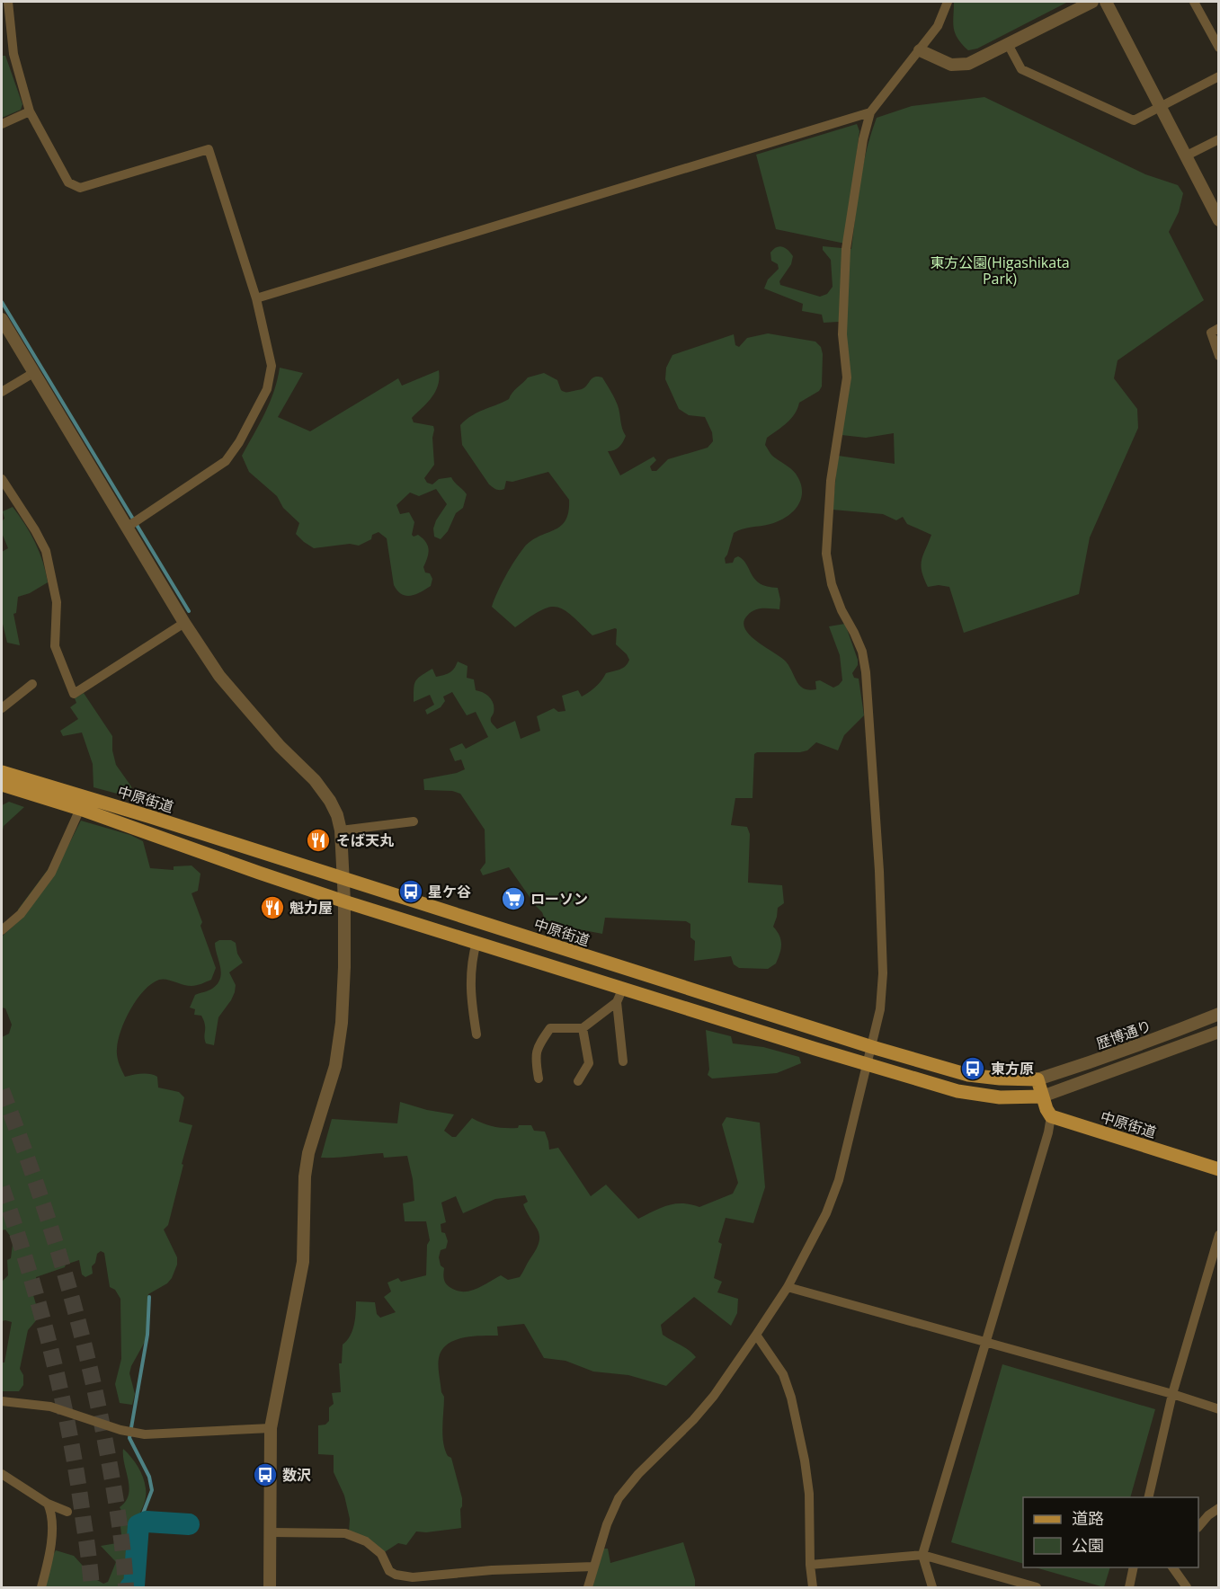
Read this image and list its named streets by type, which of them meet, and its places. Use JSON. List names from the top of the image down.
{
  "streets": {
    "main road": ["中原街道"],
    "street": ["歴博通り"]
  },
  "crossings": [
    ["中原街道", "歴博通り"]
  ],
  "parks": ["東方公園(Higashikata Park)"],
  "places": {
    "restaurant": ["そば天丸", "魁力屋"],
    "bus stop": ["星ケ谷", "東方原", "数沢"],
    "supermarket": ["ローソン"]
  },
  "legend": ["道路", "公園"]
}
